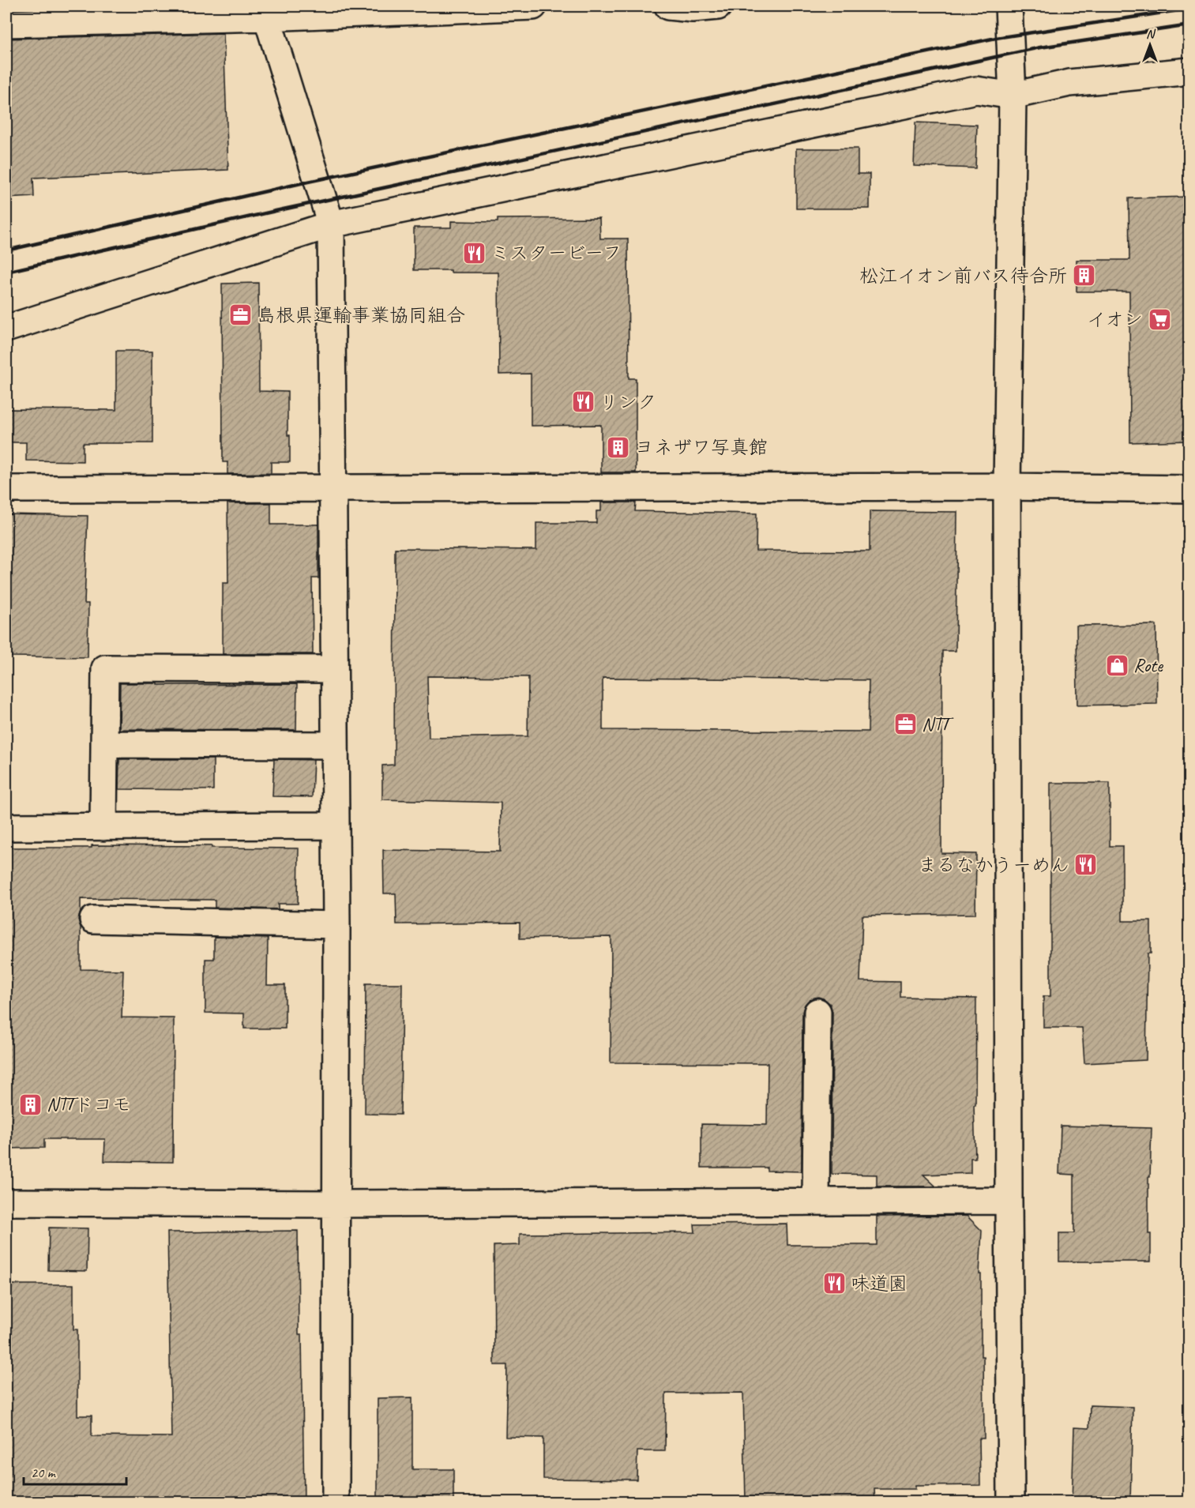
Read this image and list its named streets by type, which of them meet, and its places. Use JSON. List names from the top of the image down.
{
  "places": {
    "restaurant": [
      "ミスタービーフ",
      "リンク",
      "まるなかうーめん",
      "味道園"
    ],
    "building": ["松江イオン前バス待合所", "ヨネザワ写真館", "NTTドコモ"],
    "office": ["島根県運輸事業協同組合", "NTT"],
    "supermarket": ["イオン"],
    "shop": ["Rote"]
  },
  "scale_bar": "20 m",
  "north": "top"
}
